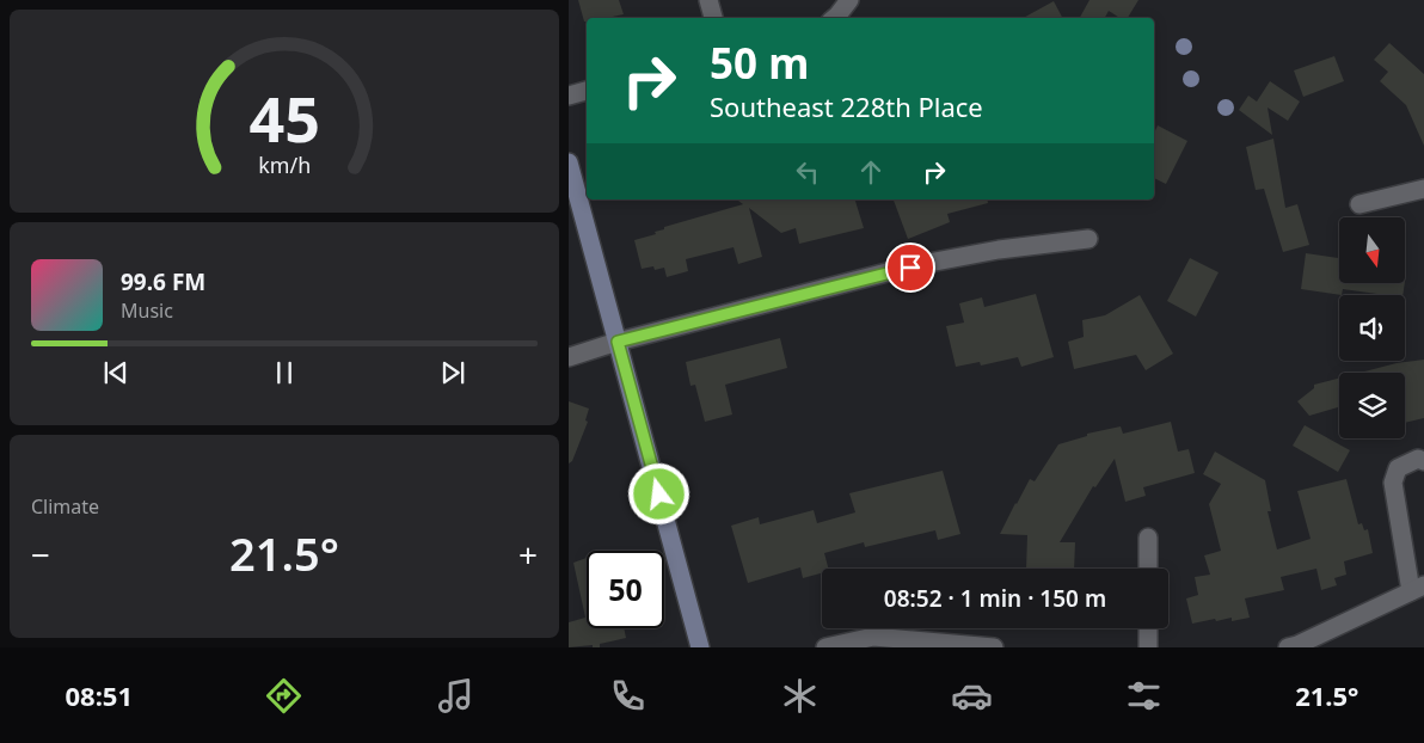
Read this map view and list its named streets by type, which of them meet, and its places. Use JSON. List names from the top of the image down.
{
  "north": "bottom",
  "page": {
    "turn": ["50 m", "Southeast 228th Place"],
    "song": ["99.6 FM", "Music"],
    "tile": "Climate",
    "heat": ["−", "21.5°", "+"],
    "limit": "50",
    "trip": "08:52 · 1 min · 150 m",
    "tabs": ["08:51", "21.5°"],
    "gauge": ["45", "km/h"]
  }
}
